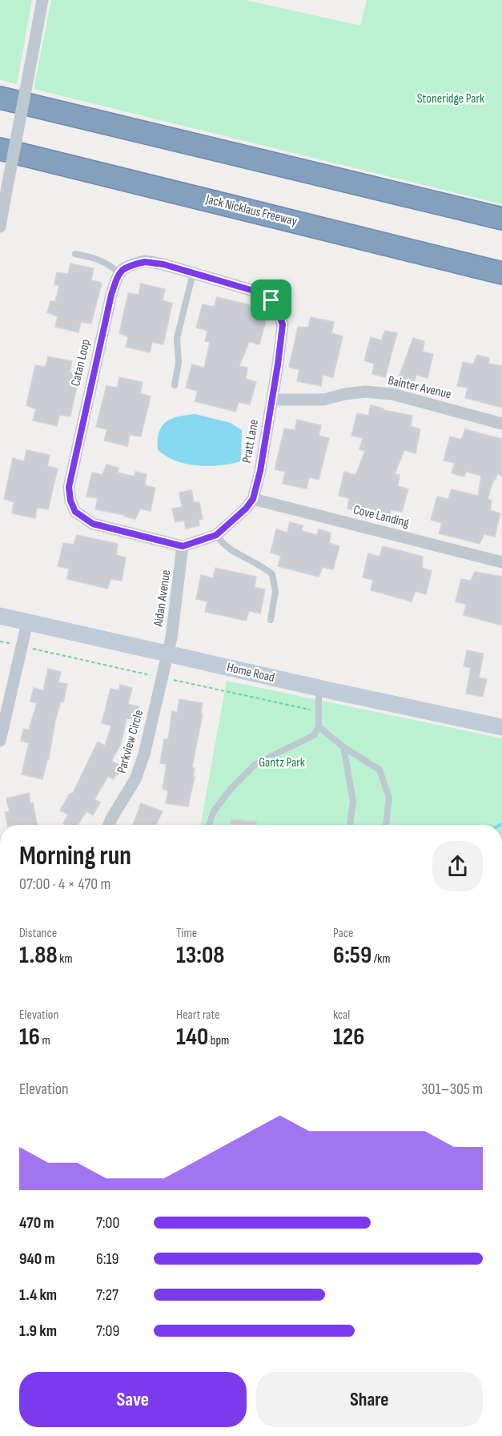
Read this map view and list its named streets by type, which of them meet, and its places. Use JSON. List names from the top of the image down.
{
  "streets": {
    "highway": ["Jack Nicklaus Freeway"],
    "street": [
      "Catan Loop",
      "Bainter Avenue",
      "Pratt Lane",
      "Cove Landing",
      "Aidan Avenue",
      "Home Road",
      "Parkview Circle"
    ]
  },
  "crossings": [
    ["Catan Loop", "Aidan Avenue"],
    ["Bainter Avenue", "Pratt Lane"],
    ["Pratt Lane", "Cove Landing"],
    ["Aidan Avenue", "Home Road"],
    ["Aidan Avenue", "Parkview Circle"],
    ["Home Road", "Parkview Circle"]
  ],
  "parks": ["Stoneridge Park", "Gantz Park"],
  "page": {
    "heading": ["Morning run", "07:00 · 4 × 470 m"],
    "stats": [
      ["Distance", "1.88 km"],
      ["Time", "13:08"],
      ["Pace", "6:59 /km"],
      ["Elevation", "16 m"],
      ["Heart rate", "140 bpm"],
      ["kcal", "126"]
    ],
    "chart": ["Elevation", "301–305 m"],
    "list": [
      {
        "name": "470 m",
        "note": "7:00"
      },
      {
        "name": "940 m",
        "note": "6:19"
      },
      {
        "name": "1.4 km",
        "note": "7:27"
      },
      {
        "name": "1.9 km",
        "note": "7:09"
      }
    ],
    "buttons": ["Save", "Share"]
  }
}
